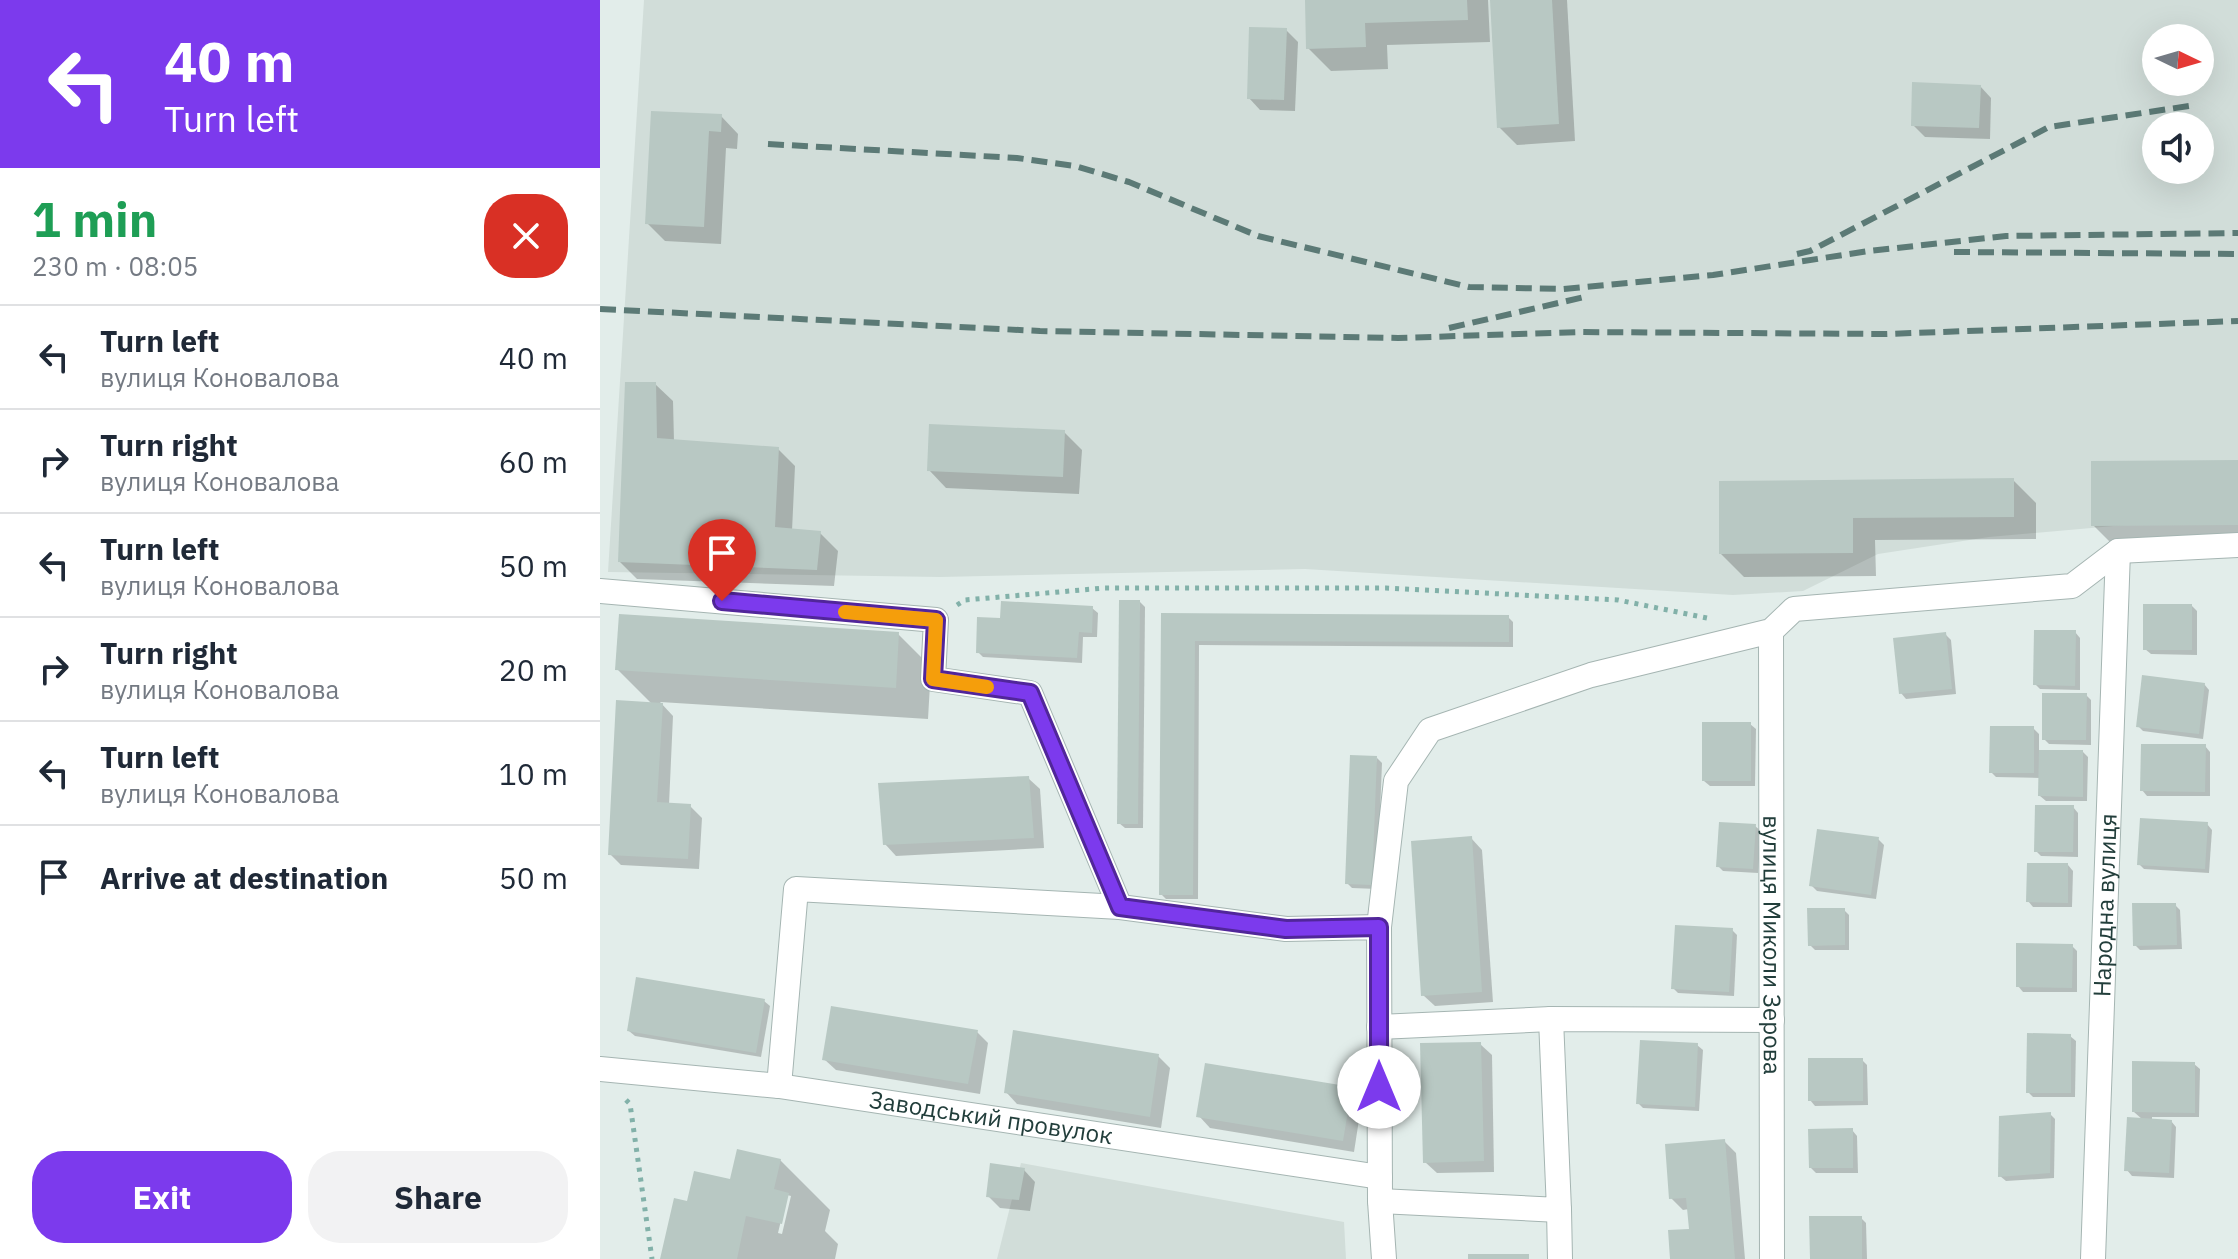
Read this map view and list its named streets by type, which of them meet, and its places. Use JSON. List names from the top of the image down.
{
  "streets": {
    "street": ["Народна вулиця", "вулиця Миколи Зерова", "Заводський провулок"]
  },
  "north": "right",
  "page": {
    "turn": ["40 m", "Turn left"],
    "heading": ["1 min", "230 m · 08:05"],
    "list": [
      {
        "name": "Turn left",
        "note": "вулиця Коновалова",
        "value": "40 m"
      },
      {
        "name": "Turn right",
        "note": "вулиця Коновалова",
        "value": "60 m"
      },
      {
        "name": "Turn left",
        "note": "вулиця Коновалова",
        "value": "50 m"
      },
      {
        "name": "Turn right",
        "note": "вулиця Коновалова",
        "value": "20 m"
      },
      {
        "name": "Turn left",
        "note": "вулиця Коновалова",
        "value": "10 m"
      },
      {
        "name": "Arrive at destination",
        "value": "50 m"
      }
    ],
    "buttons": ["Exit", "Share"]
  }
}
